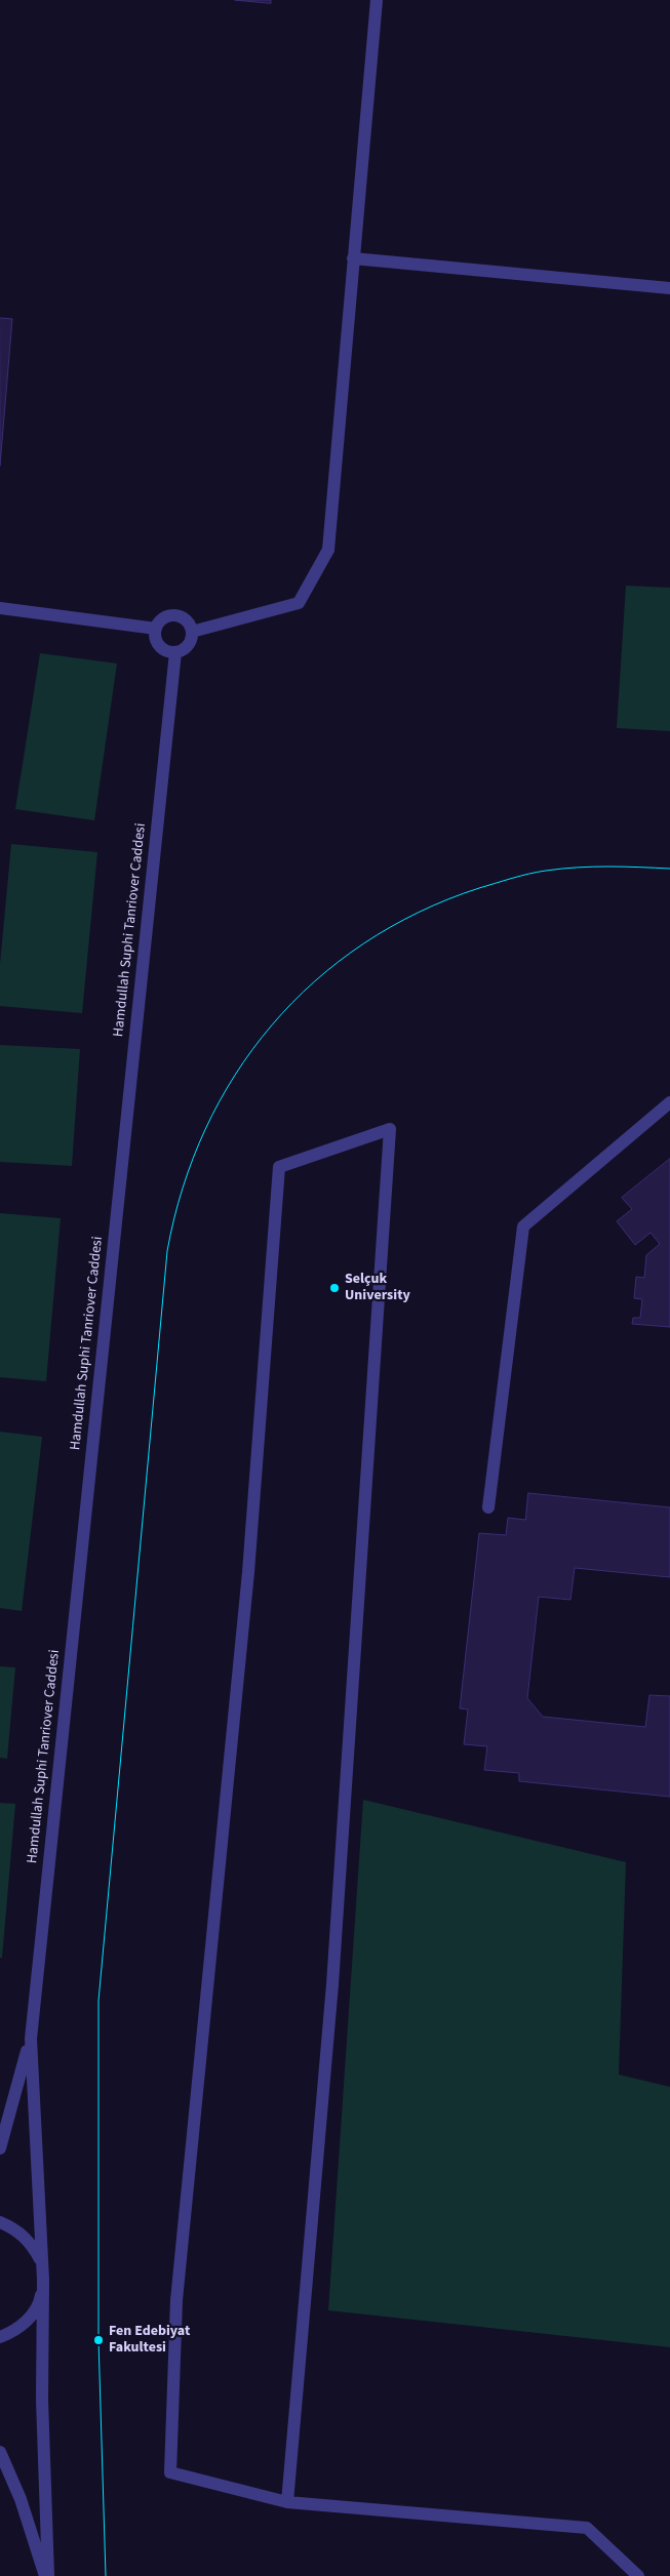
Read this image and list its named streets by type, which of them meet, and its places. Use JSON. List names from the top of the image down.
{
  "streets": {
    "street": ["Hamdullah Suphi Tanriover Caddesi"]
  },
  "places": ["Selçuk University", "Fen Edebiyat Fakultesi"]
}
